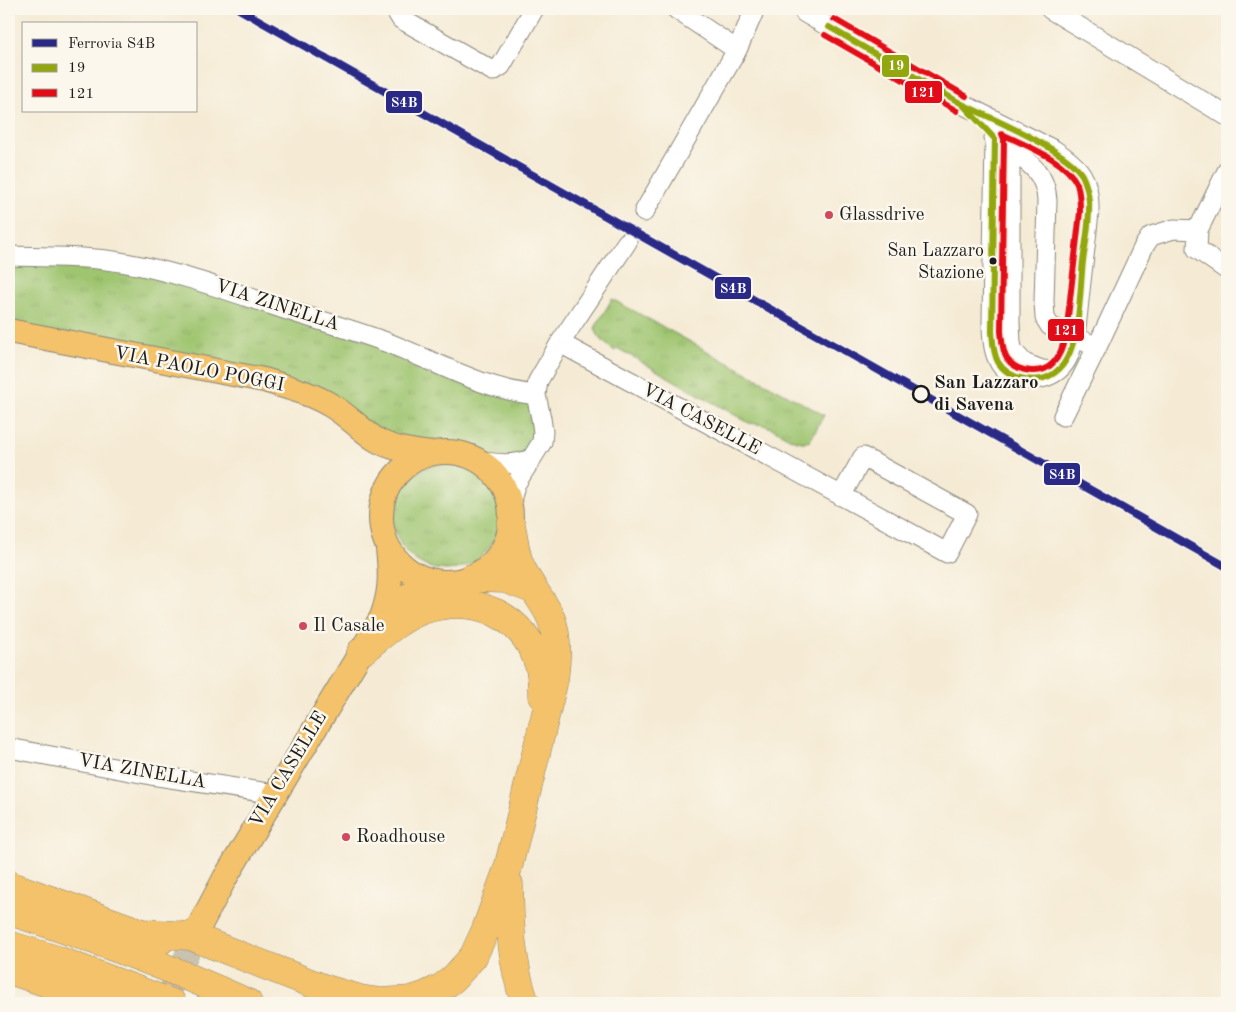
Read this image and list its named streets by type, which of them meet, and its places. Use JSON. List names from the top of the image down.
{
  "streets": {
    "main road": ["VIA PAOLO POGGI", "VIA CASELLE"],
    "street": ["VIA ZINELLA"]
  },
  "crossings": [
    ["VIA ZINELLA", "VIA CASELLE"],
    ["VIA PAOLO POGGI", "VIA CASELLE"]
  ],
  "places": [
    "Glassdrive",
    "San Lazzaro Stazione",
    "San Lazzaro di Savena",
    "Il Casale",
    "Roadhouse"
  ],
  "lines": ["rail line S4B", "transit line 121", "transit line 19"],
  "legend": ["Ferrovia S4B", "19", "121"]
}
